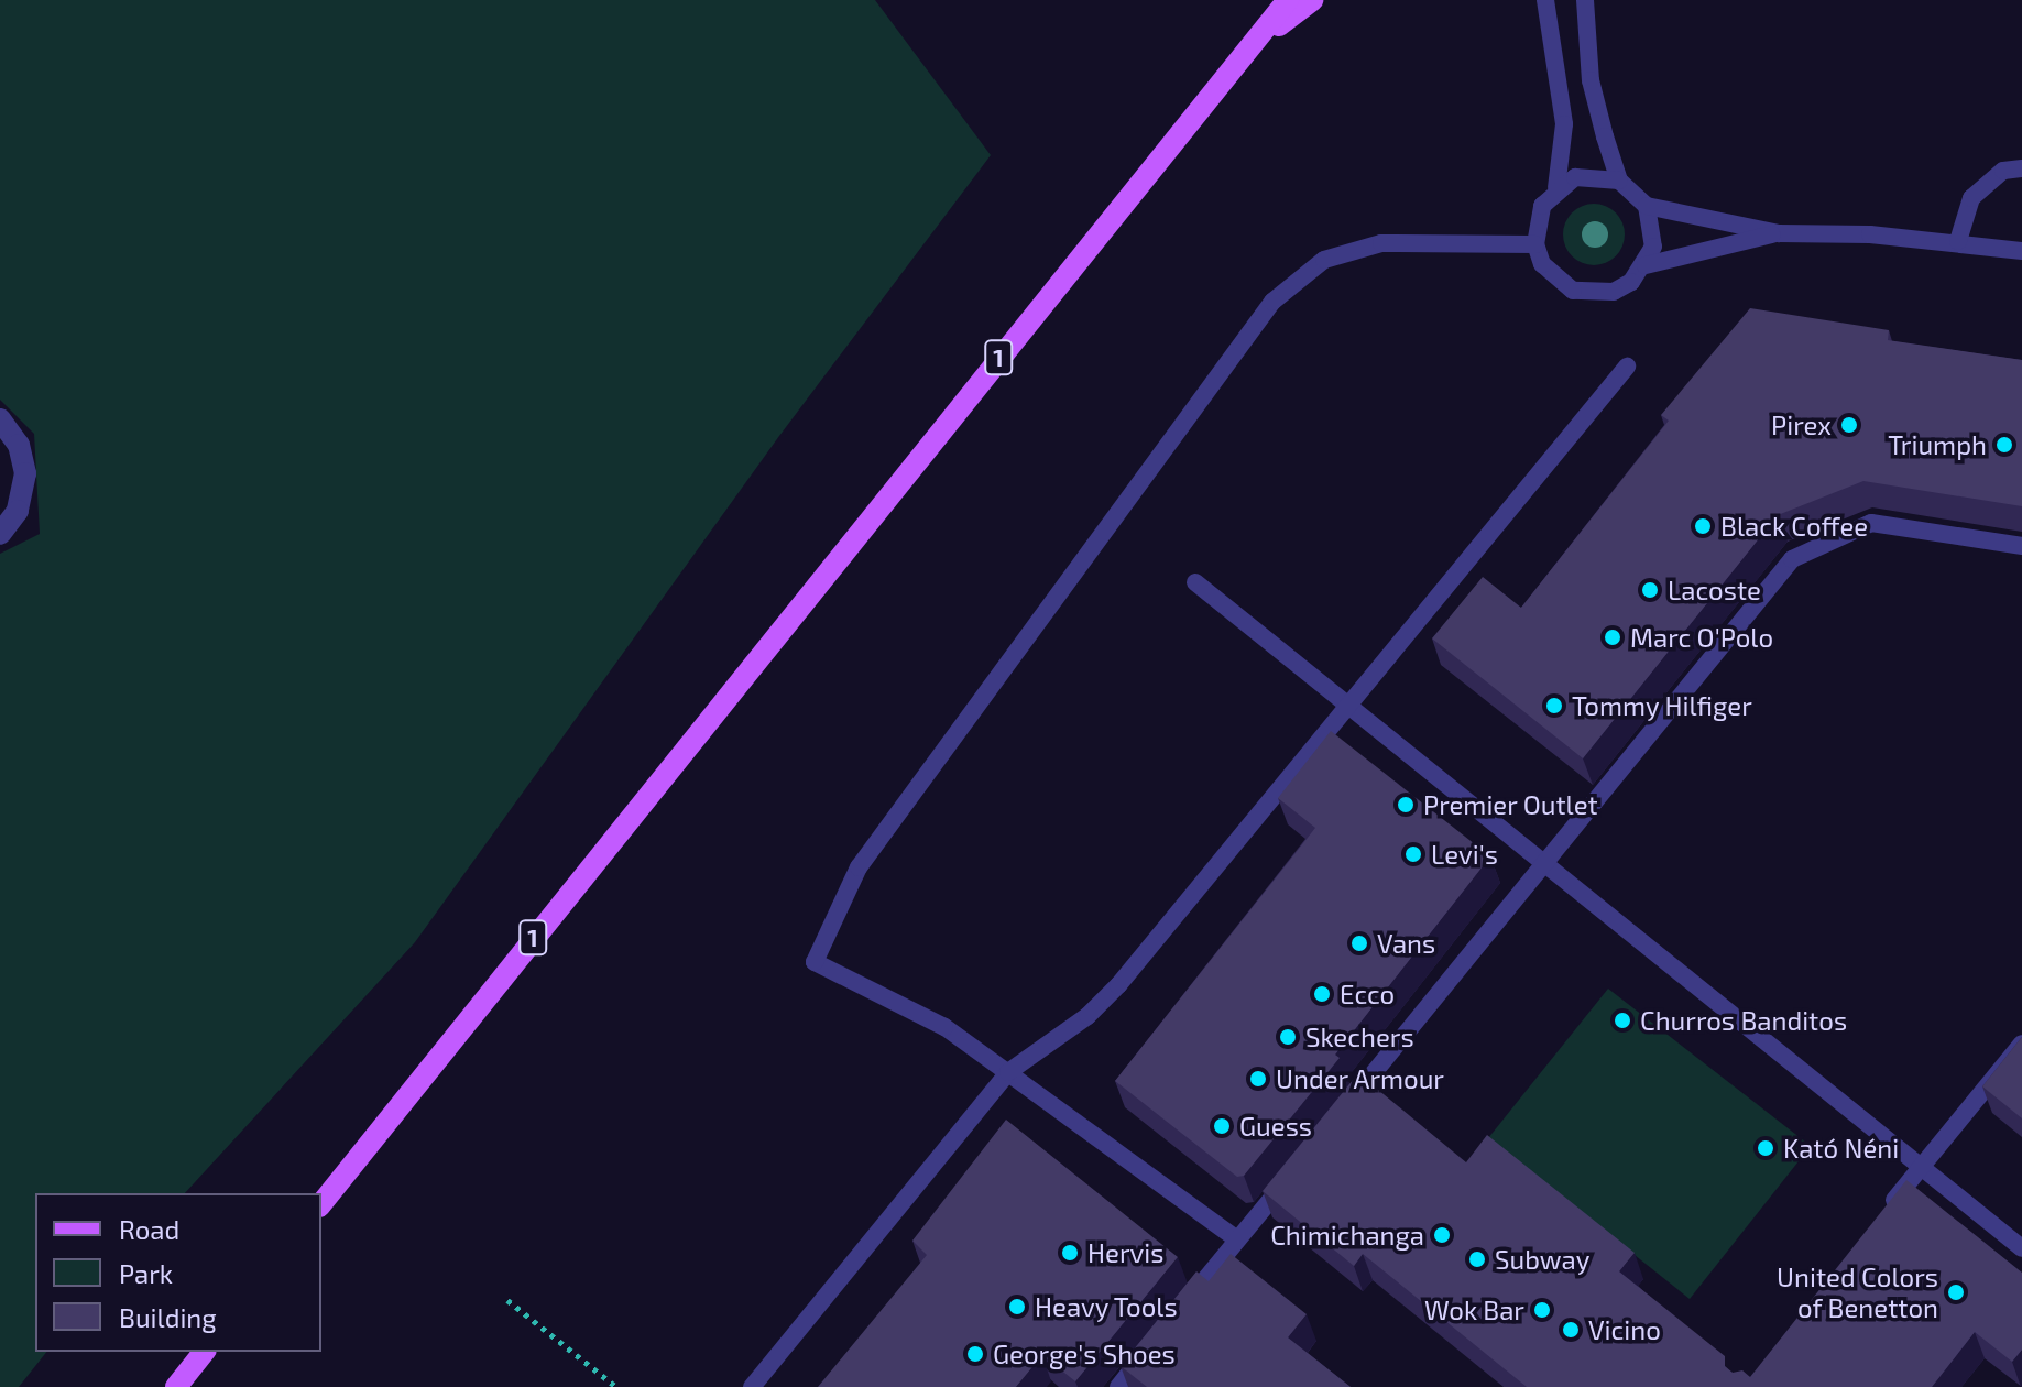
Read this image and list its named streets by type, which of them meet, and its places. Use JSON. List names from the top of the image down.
{
  "streets": {
    "main road": ["1"]
  },
  "places": [
    "Pirex",
    "Triumph",
    "Black Coffee",
    "Lacoste",
    "Marc O'Polo",
    "Tommy Hilfiger",
    "Premier Outlet",
    "Levi's",
    "Vans",
    "Ecco",
    "Churros Banditos",
    "Skechers",
    "Under Armour",
    "Guess",
    "Kató Néni",
    "Chimichanga",
    "Hervis",
    "Subway",
    "United Colors of Benetton",
    "Heavy Tools",
    "Wok Bar",
    "Vicino",
    "George's Shoes"
  ],
  "legend": ["Road", "Park", "Building"]
}
